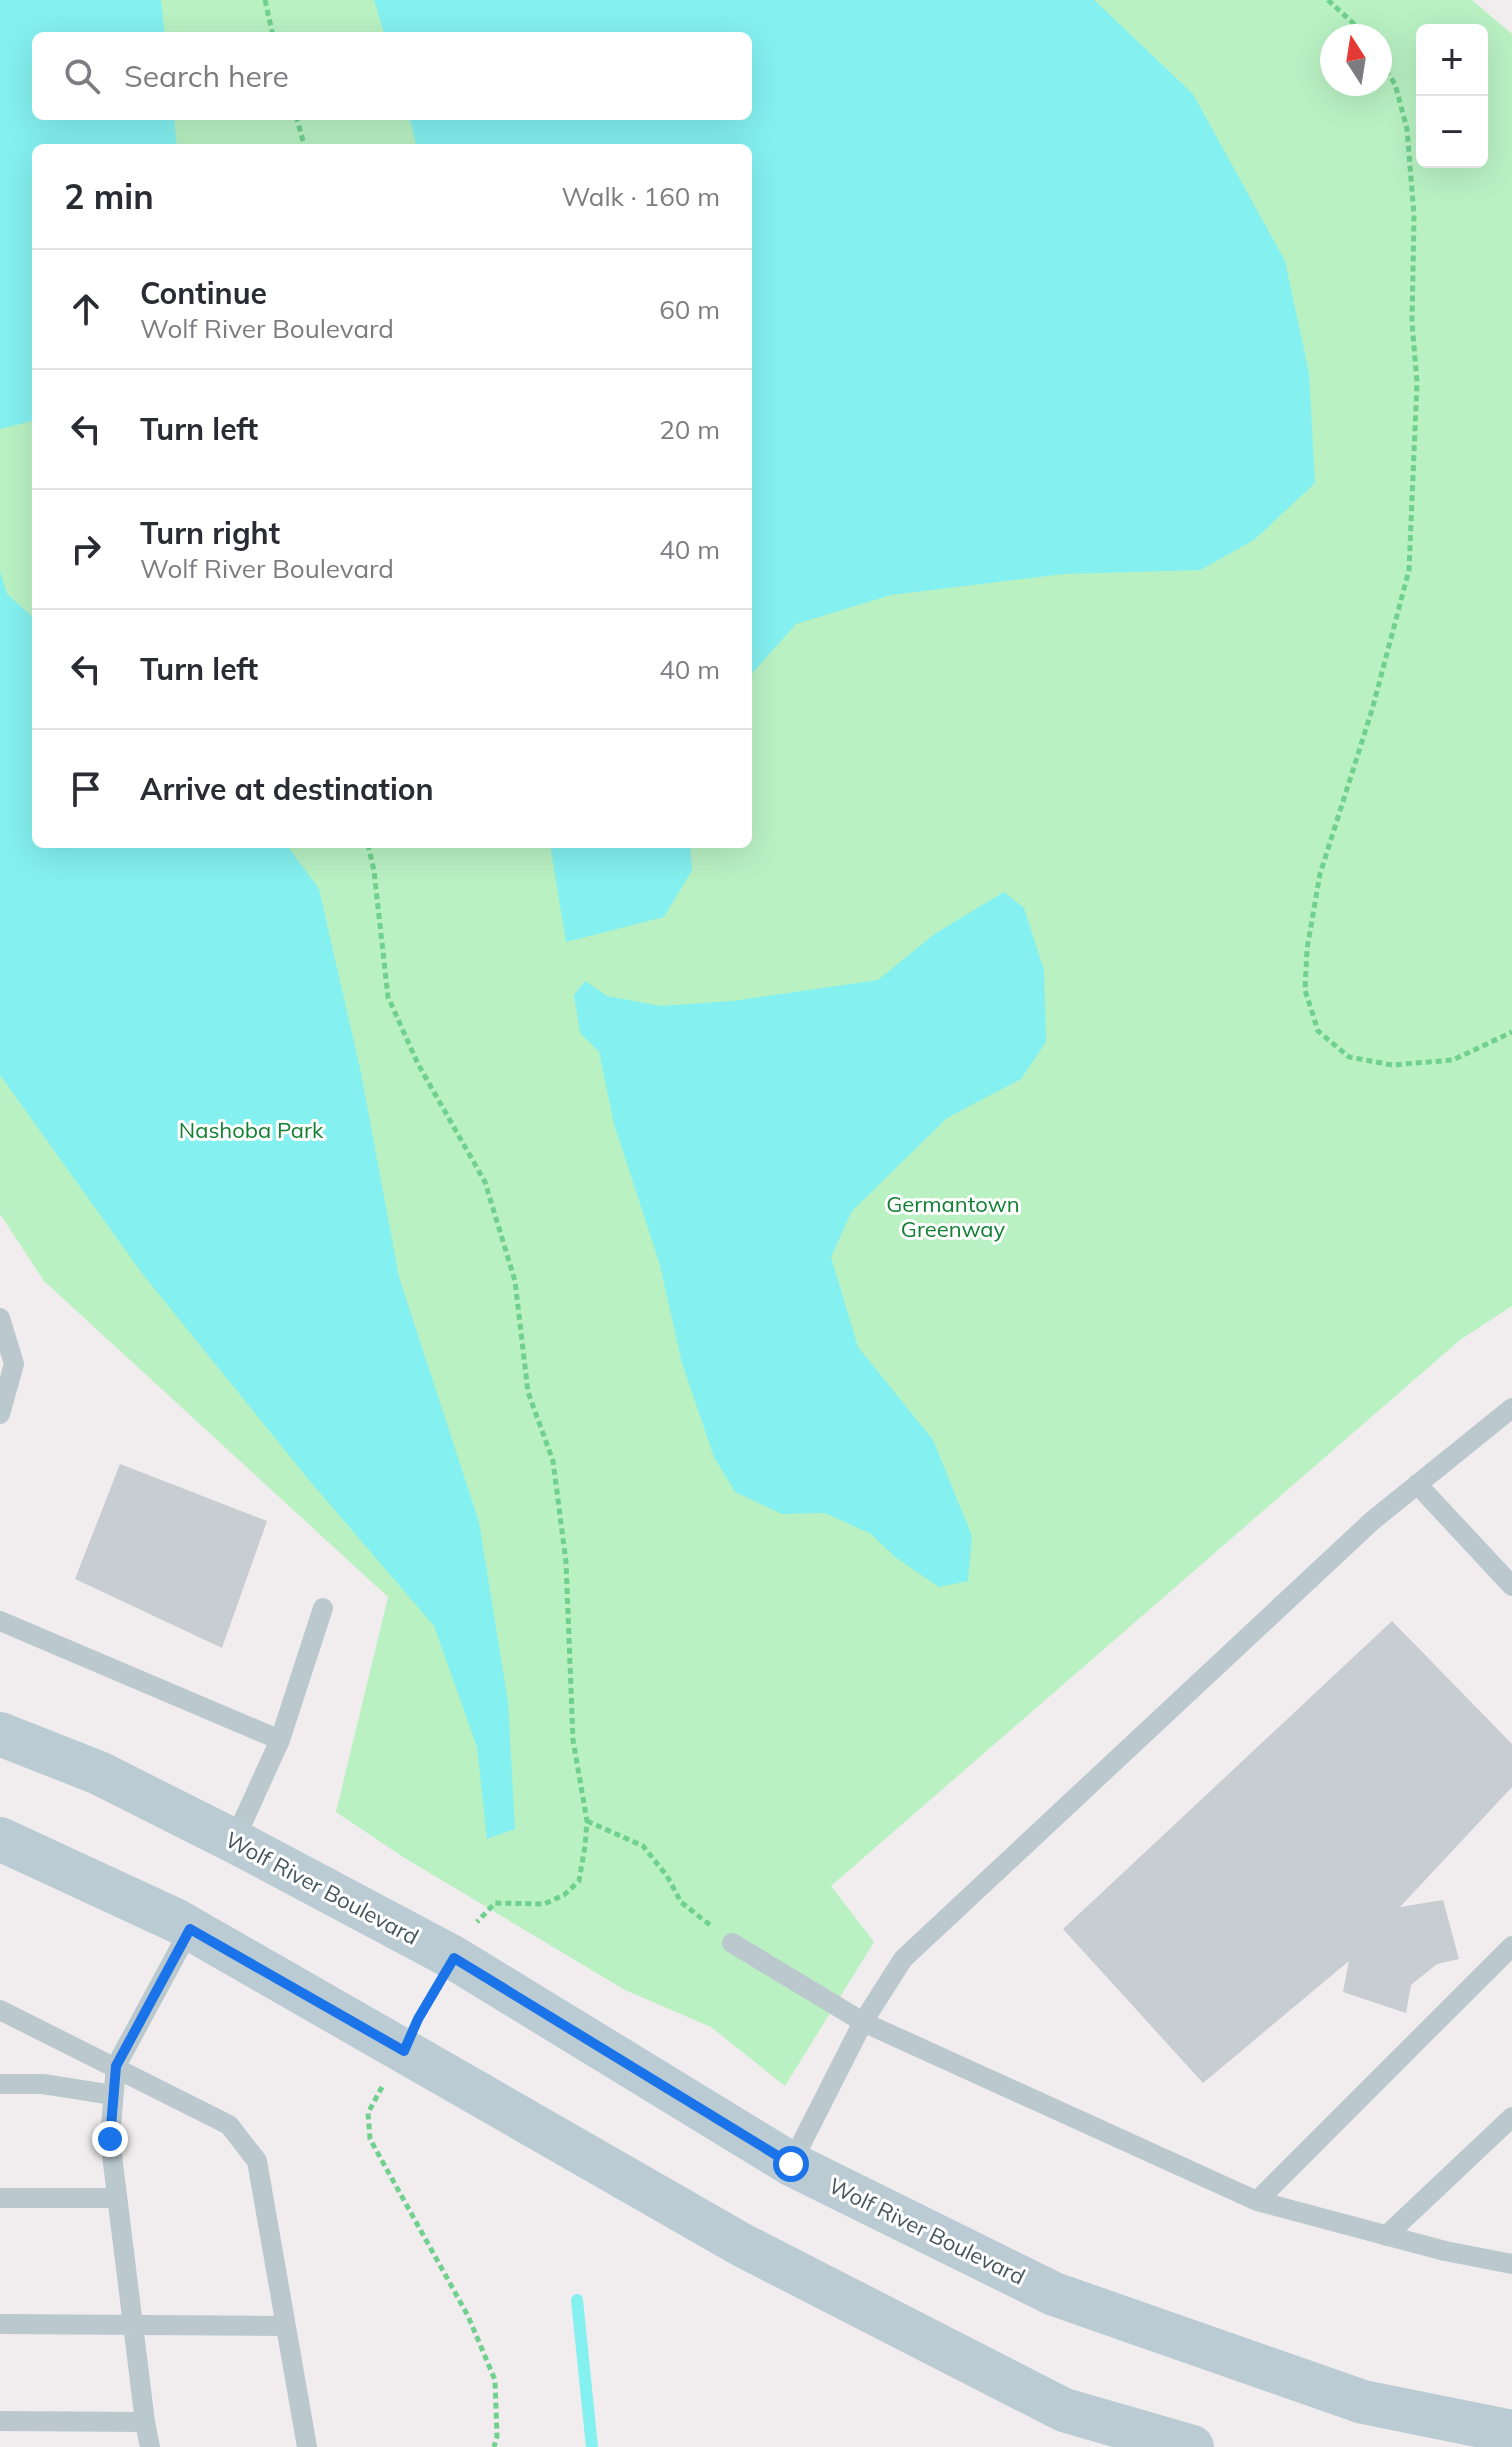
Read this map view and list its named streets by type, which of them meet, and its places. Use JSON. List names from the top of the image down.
{
  "streets": {
    "main road": ["Wolf River Boulevard"]
  },
  "parks": ["Nashoba Park", "Germantown Greenway"],
  "north": "top",
  "page": {
    "map_buttons": ["+", "−"],
    "search": "Search here",
    "heading": ["2 min", "Walk · 160 m"],
    "list": [
      ["Continue", "Wolf River Boulevard", "60 m"],
      ["Turn left", "20 m"],
      ["Turn right", "Wolf River Boulevard", "40 m"],
      ["Turn left", "40 m"],
      "Arrive at destination"
    ]
  }
}
